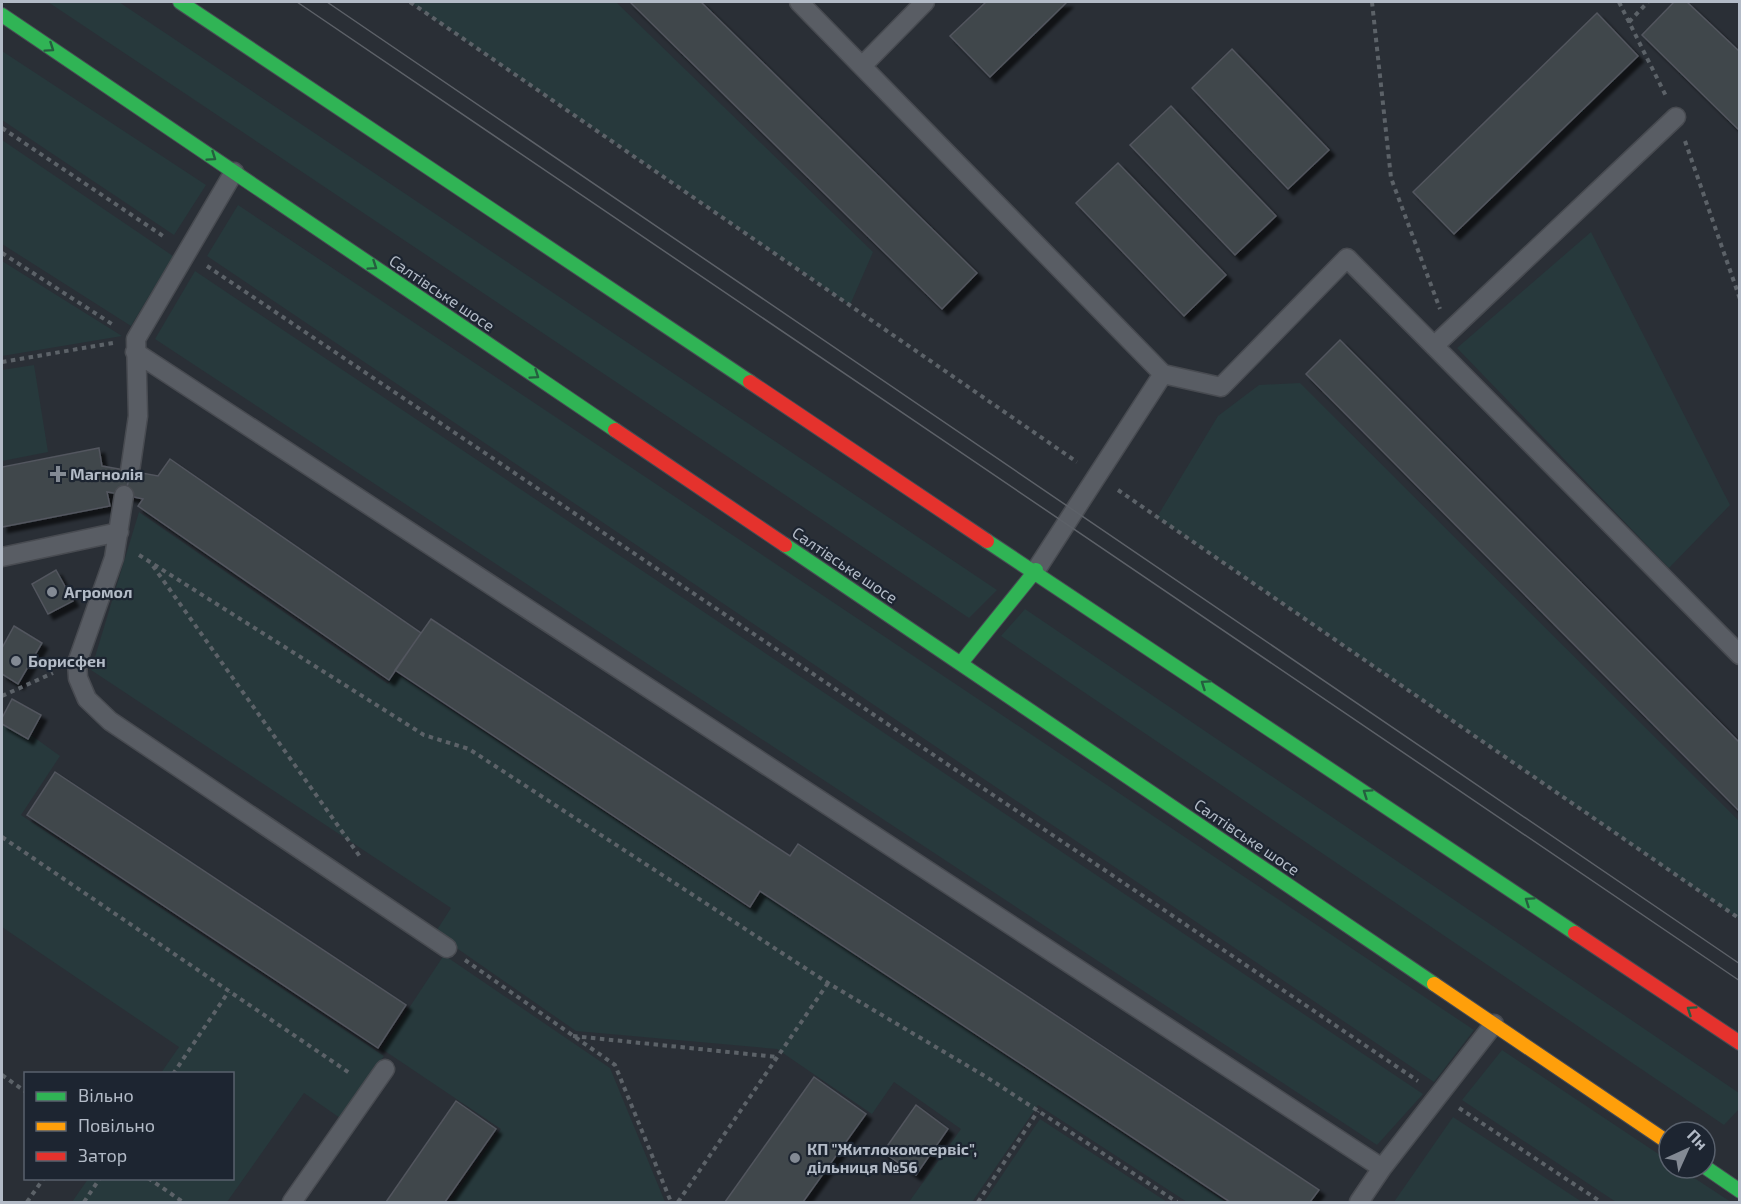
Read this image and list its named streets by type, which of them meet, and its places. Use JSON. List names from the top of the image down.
{
  "streets": {
    "main road": ["Салтівське шосе"]
  },
  "places": {
    "health": ["Магнолія"],
    "other": ["Агромол", "Борисфен", "КП \"Житлокомсервіс\", дільниця №56"]
  },
  "legend": ["Вільно", "Повільно", "Затор"],
  "north": "top right"
}
